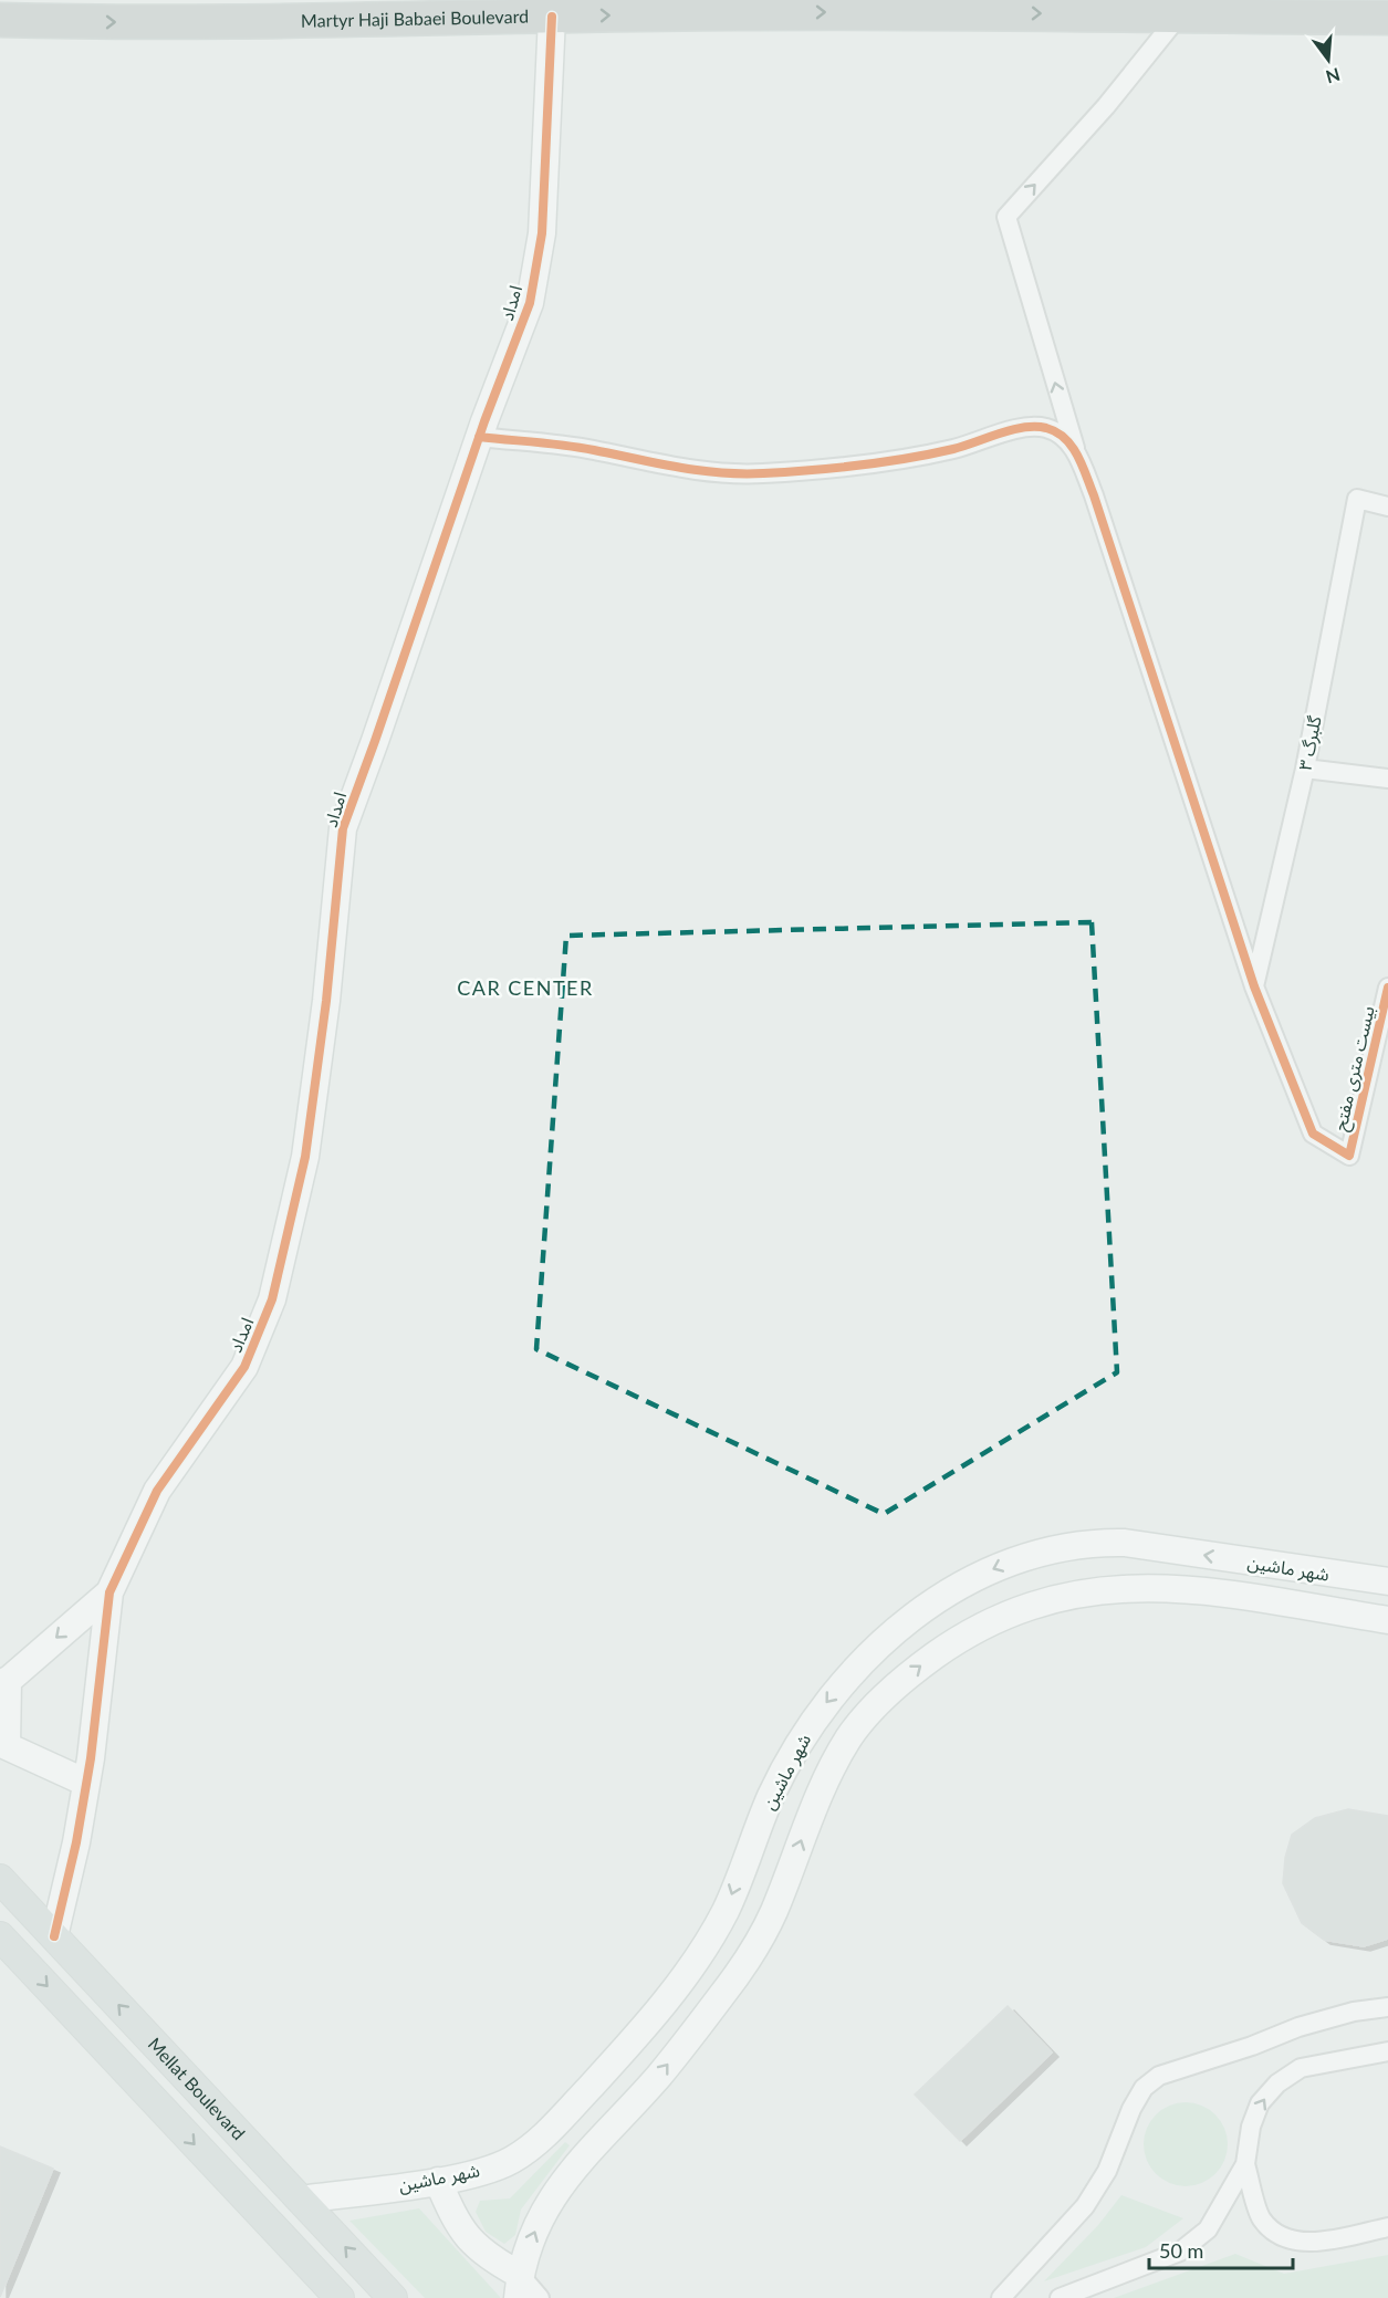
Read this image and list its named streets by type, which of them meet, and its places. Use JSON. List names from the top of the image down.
{
  "streets": {
    "highway": ["Martyr Haji Babaei Boulevard"],
    "main road": ["Mellat Boulevard"],
    "street": [
      "امداد",
      "گلبرگ ۳",
      "بیست متری مفتح",
      "شهر ماشین"
    ]
  },
  "crossings": [
    ["Martyr Haji Babaei Boulevard", "امداد"],
    ["گلبرگ ۳", "بیست متری مفتح"],
    ["شهر ماشین", "Mellat Boulevard"]
  ],
  "one_way": ["Martyr Haji Babaei Boulevard"],
  "districts": ["CAR CENTER"],
  "scale_bar": "50 m",
  "north": "bottom"
}
